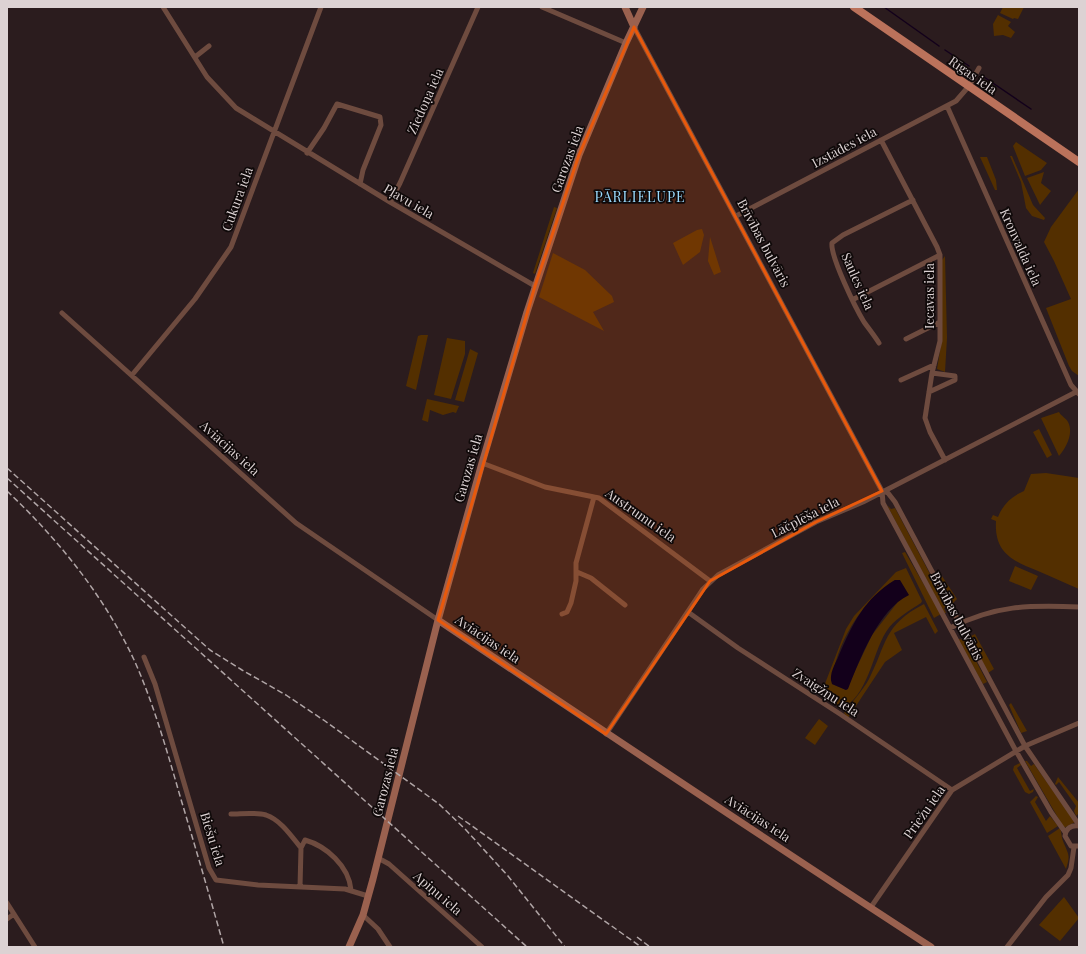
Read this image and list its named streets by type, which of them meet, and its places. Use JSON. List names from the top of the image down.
{
  "streets": {
    "main road": [
      "Rīgas iela",
      "Garozas iela",
      "Brīvības bulvāris",
      "Aviācijas iela"
    ],
    "street": [
      "Ziedoņa iela",
      "Izstādes iela",
      "Cukura iela",
      "Pļavu iela",
      "Kronvalda iela",
      "Saules iela",
      "Iecavas iela",
      "Austrumu iela",
      "Lāčplēša iela",
      "Zvaigžņu iela",
      "Priežu iela",
      "Biešu iela",
      "Apiņu iela"
    ]
  },
  "crossings": [
    ["Rīgas iela", "Izstādes iela"],
    ["Ziedoņa iela", "Pļavu iela"],
    ["Izstādes iela", "Brīvības bulvāris"],
    ["Izstādes iela", "Kronvalda iela"],
    ["Izstādes iela", "Iecavas iela"],
    ["Garozas iela", "Pļavu iela"],
    ["Garozas iela", "Brīvības bulvāris"],
    ["Garozas iela", "Aviācijas iela"],
    ["Garozas iela", "Austrumu iela"],
    ["Garozas iela", "Biešu iela"],
    ["Garozas iela", "Apiņu iela"],
    ["Cukura iela", "Pļavu iela"],
    ["Cukura iela", "Aviācijas iela"],
    ["Brīvības bulvāris", "Lāčplēša iela"],
    ["Brīvības bulvāris", "Priežu iela"],
    ["Kronvalda iela", "Lāčplēša iela"],
    ["Saules iela", "Iecavas iela"],
    ["Iecavas iela", "Lāčplēša iela"],
    ["Aviācijas iela", "Lāčplēša iela"],
    ["Aviācijas iela", "Priežu iela"],
    ["Austrumu iela", "Lāčplēša iela"],
    ["Lāčplēša iela", "Zvaigžņu iela"],
    ["Zvaigžņu iela", "Priežu iela"]
  ],
  "districts": ["PĀRLIELUPE"]
}
